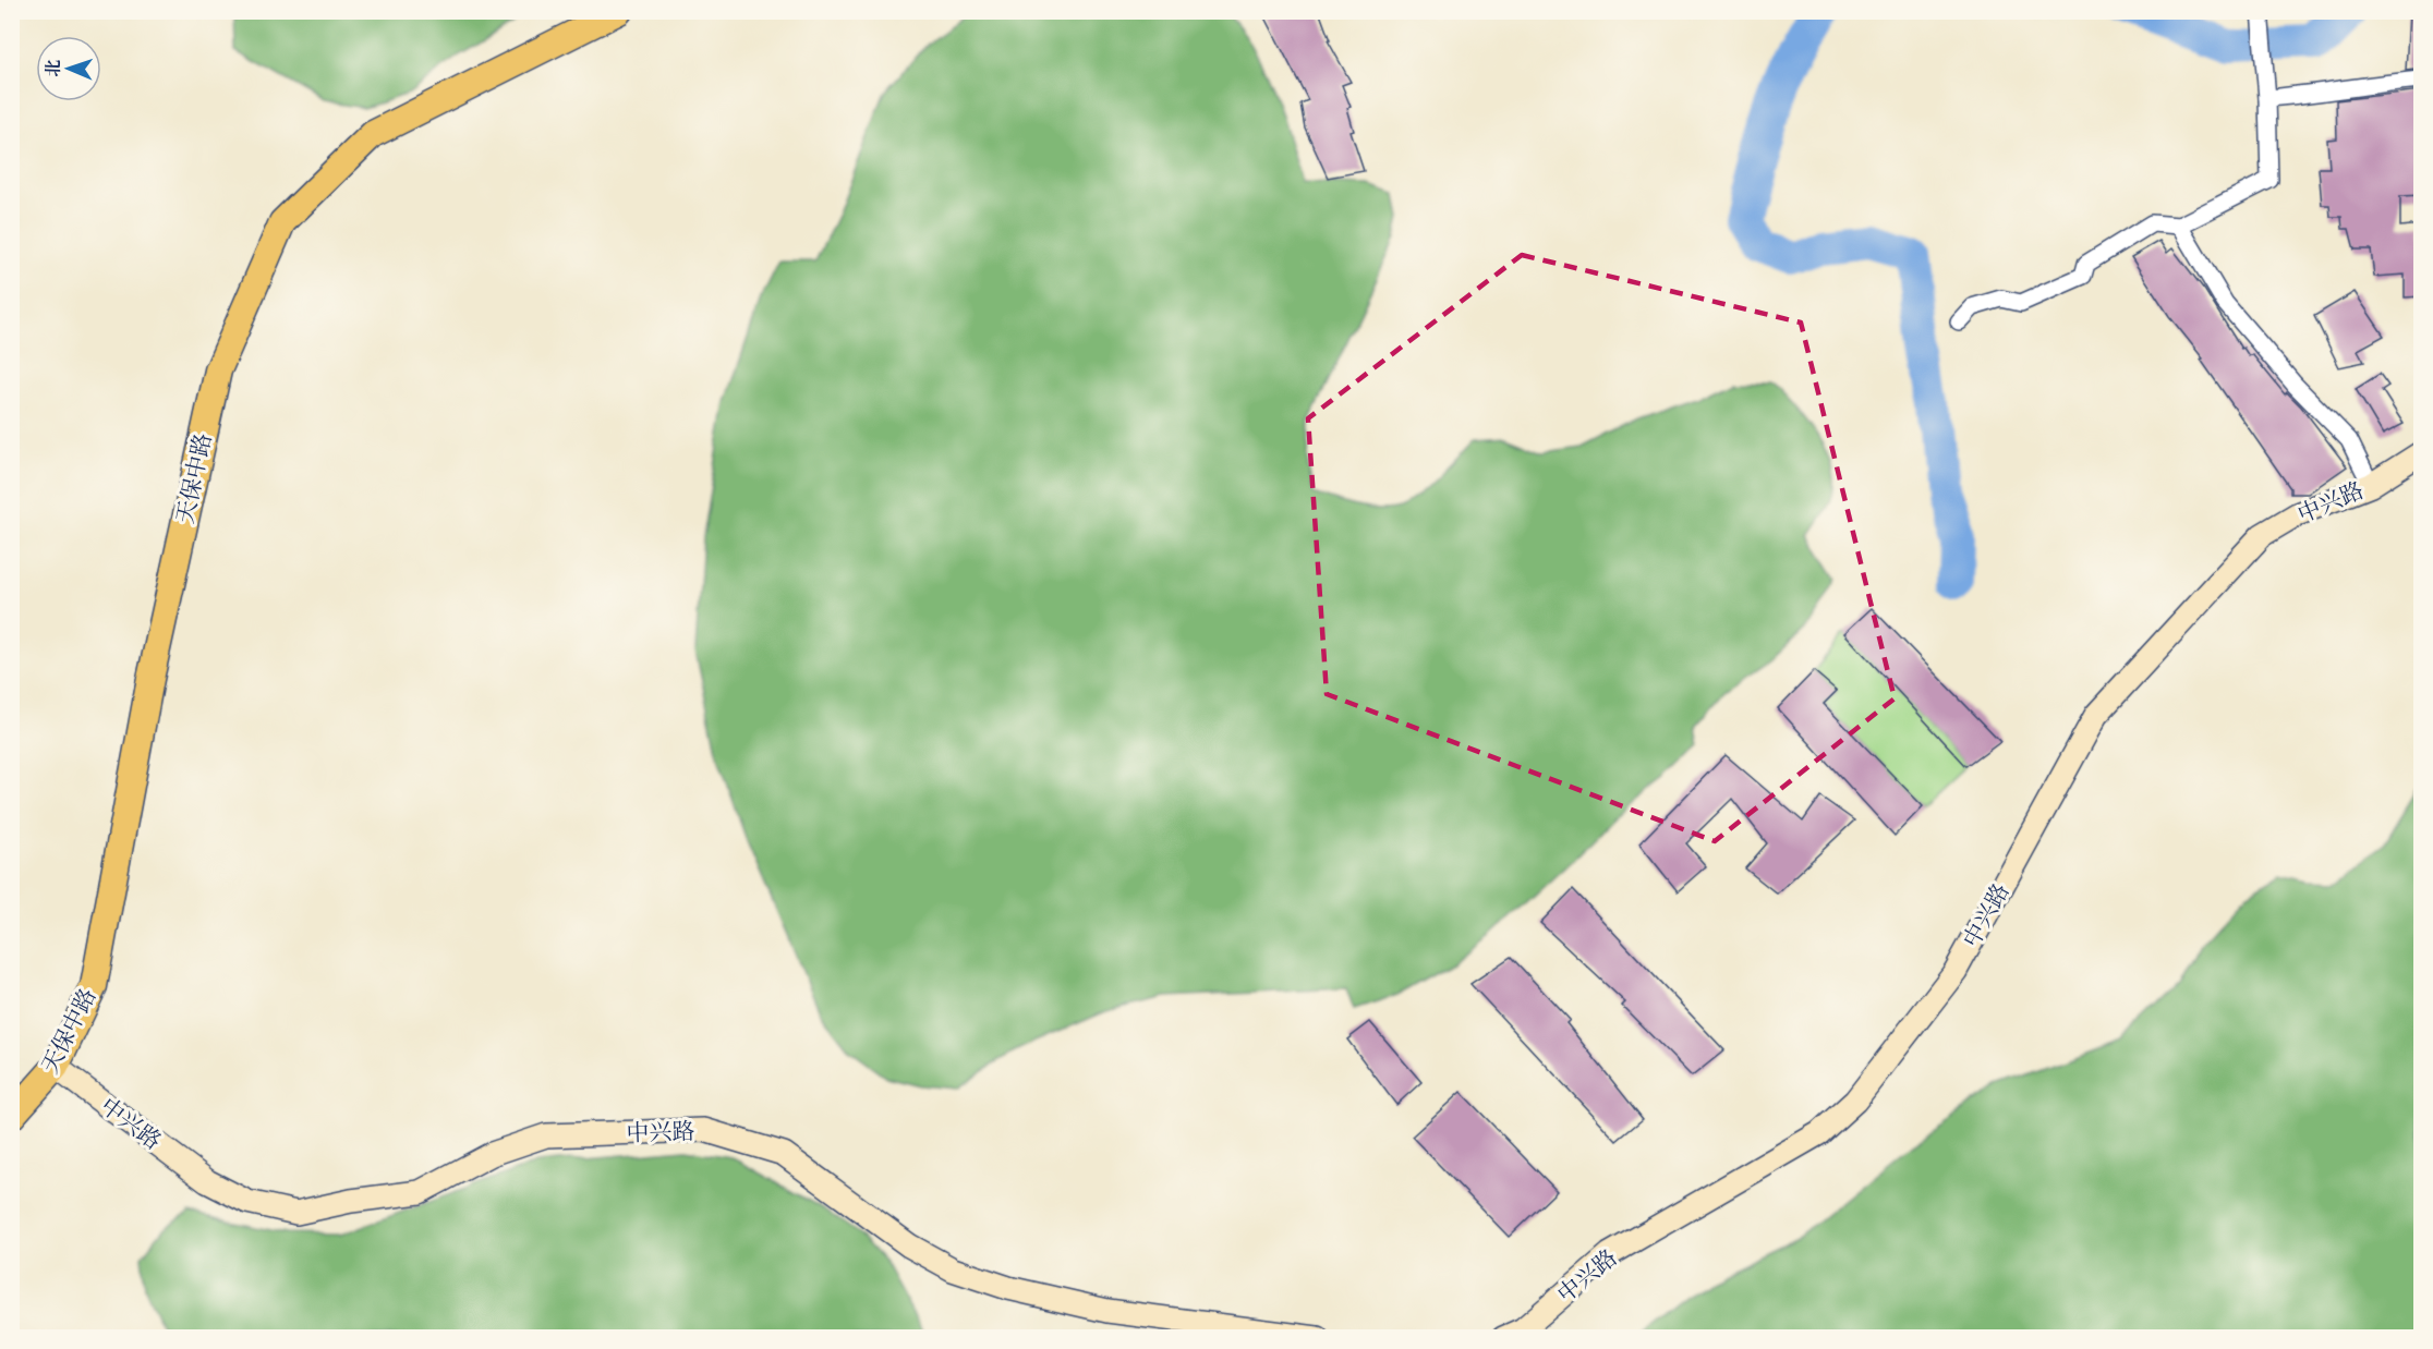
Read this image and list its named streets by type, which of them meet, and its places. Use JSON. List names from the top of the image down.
{
  "streets": {
    "main road": ["天保中路", "中兴路"]
  },
  "crossings": [
    ["天保中路", "中兴路"]
  ],
  "north": "left"
}
